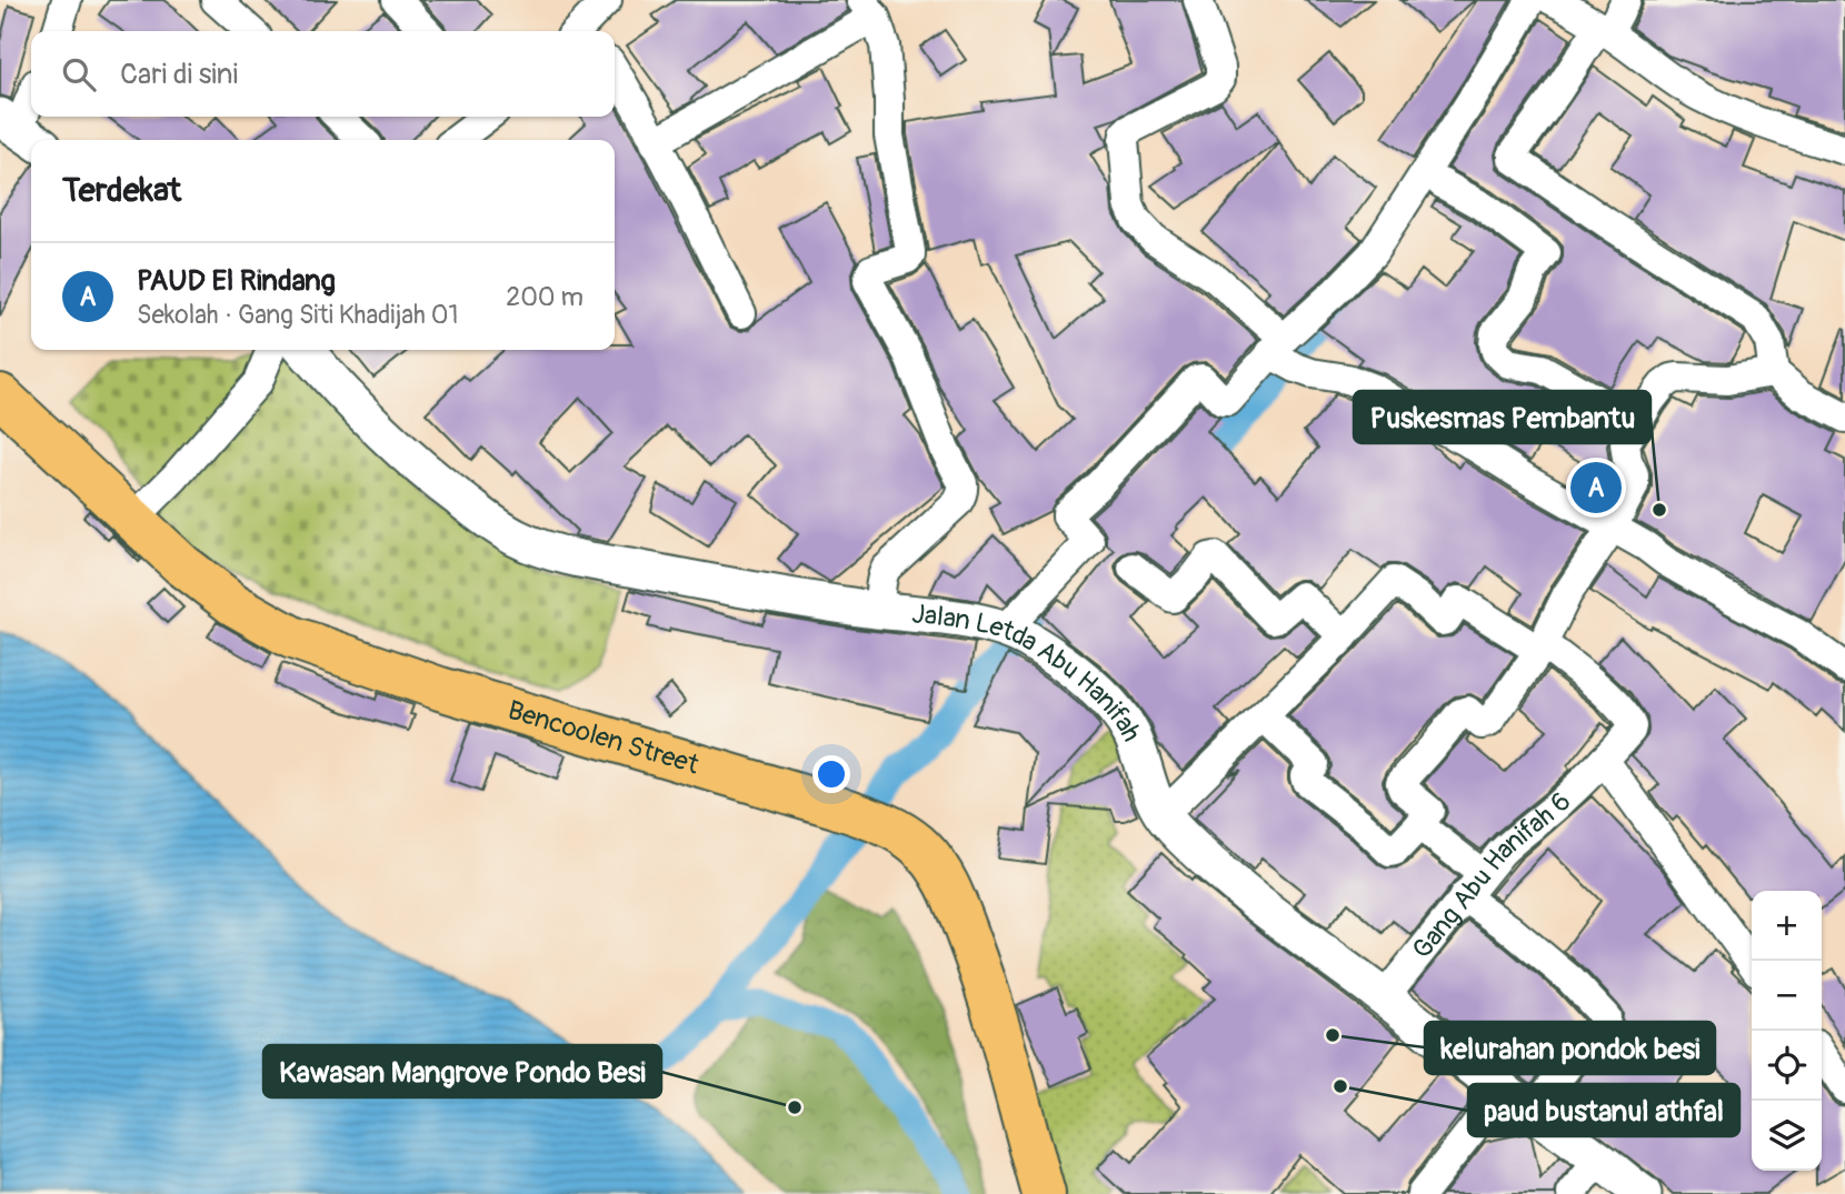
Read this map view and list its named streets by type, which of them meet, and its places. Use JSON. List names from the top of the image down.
{
  "streets": {
    "main road": ["Bencoolen Street"],
    "street": ["Jalan Letda Abu Hanifah", "Gang Abu Hanifah 6"]
  },
  "crossings": [
    ["Jalan Letda Abu Hanifah", "Gang Abu Hanifah 6"]
  ],
  "places": [
    "Puskesmas Pembantu",
    "kelurahan pondok besi",
    "paud bustanul athfal",
    "Kawasan Mangrove Pondo Besi"
  ],
  "page": {
    "search": "Cari di sini",
    "heading": "Terdekat",
    "list": [
      {
        "mark": "A",
        "name": "PAUD El Rindang",
        "note": "Sekolah · Gang Siti Khadijah 01",
        "value": "200 m"
      }
    ],
    "pins": "A",
    "map_buttons": ["+", "−"]
  }
}
